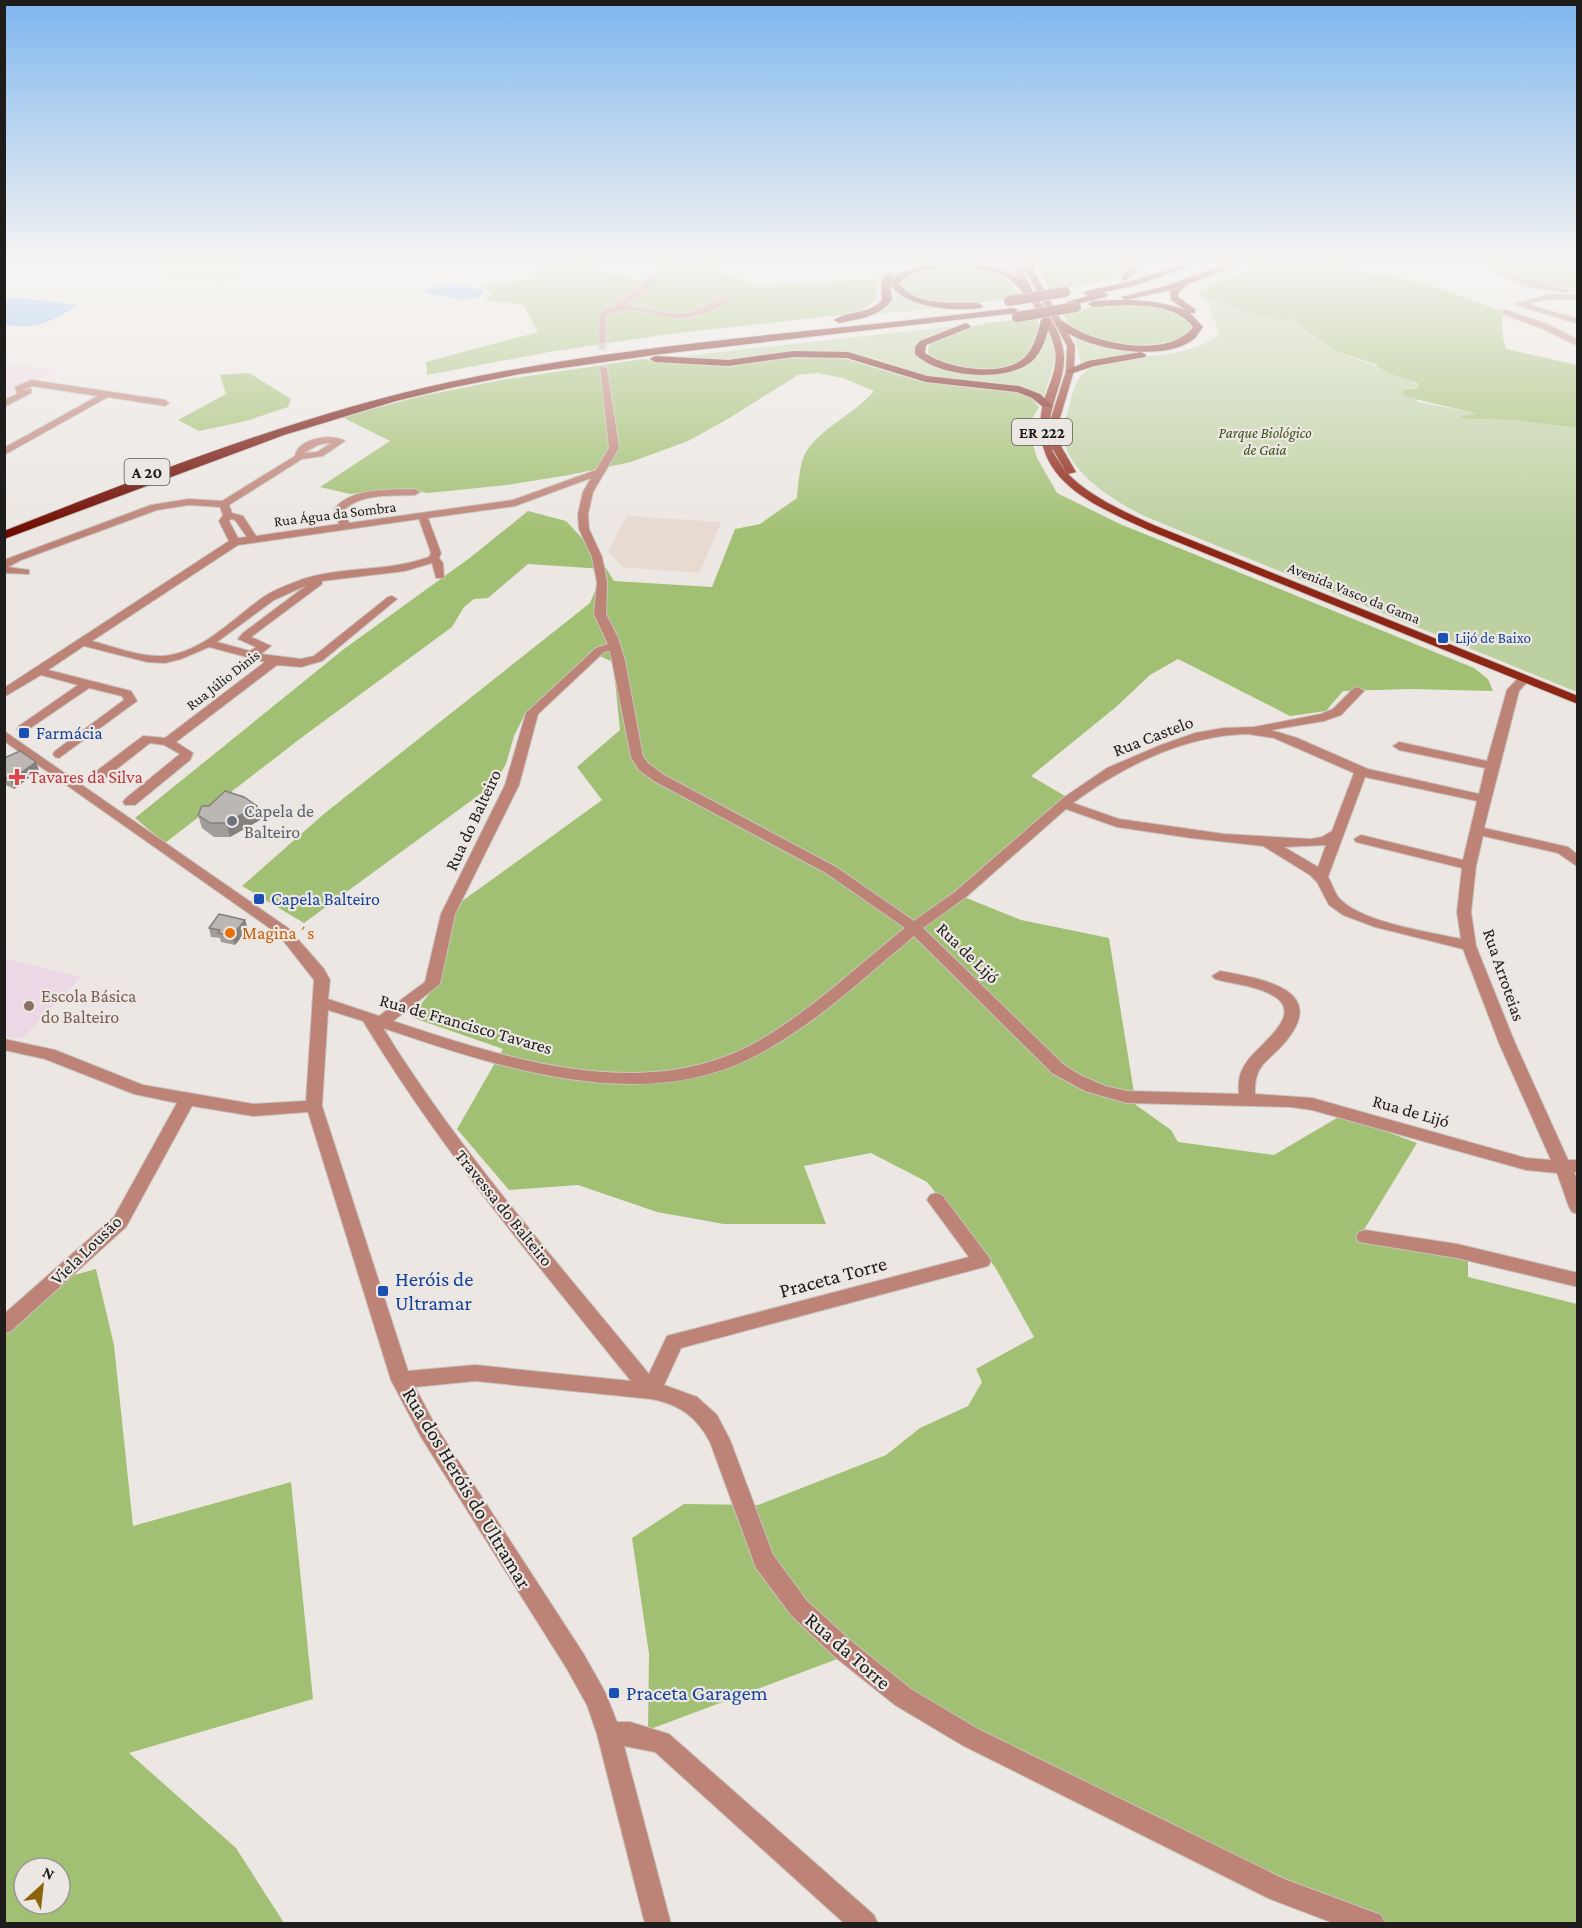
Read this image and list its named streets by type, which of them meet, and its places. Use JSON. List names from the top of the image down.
{
  "streets": {
    "highway": ["A 20"],
    "main road": ["ER 222", "Avenida Vasco da Gama"],
    "street": [
      "Rua Água da Sombra",
      "Rua Júlio Dinis",
      "Rua Castelo",
      "Rua do Balteiro",
      "Rua de Lijó",
      "Rua Arroteias",
      "Rua de Francisco Tavares",
      "Travessa do Balteiro",
      "Viela Lousão",
      "Praceta Torre",
      "Rua dos Heróis do Ultramar",
      "Rua da Torre"
    ]
  },
  "crossings": [
    ["Rua Água da Sombra", "Rua de Lijó"],
    ["Avenida Vasco da Gama", "Rua Arroteias"],
    ["Rua Castelo", "Rua de Lijó"],
    ["Rua Castelo", "Rua Arroteias"],
    ["Rua Castelo", "Rua de Francisco Tavares"],
    ["Rua do Balteiro", "Rua de Lijó"],
    ["Rua do Balteiro", "Rua de Francisco Tavares"],
    ["Rua do Balteiro", "Travessa do Balteiro"],
    ["Rua de Lijó", "Rua Arroteias"],
    ["Rua de Lijó", "Rua de Francisco Tavares"],
    ["Rua de Francisco Tavares", "Travessa do Balteiro"],
    ["Rua de Francisco Tavares", "Rua dos Heróis do Ultramar"],
    ["Travessa do Balteiro", "Praceta Torre"],
    ["Travessa do Balteiro", "Rua da Torre"],
    ["Praceta Torre", "Rua da Torre"],
    ["Rua dos Heróis do Ultramar", "Rua da Torre"]
  ],
  "parks": ["Parque Biológico de Gaia"],
  "places": {
    "transit": [
      "Lijó de Baixo",
      "Farmácia",
      "Capela Balteiro",
      "Heróis de Ultramar",
      "Praceta Garagem"
    ],
    "health": ["Tavares da Silva"],
    "other": ["Capela de Balteiro", "Magina´s", "Escola Básica do Balteiro"]
  },
  "north": "top right"
}
